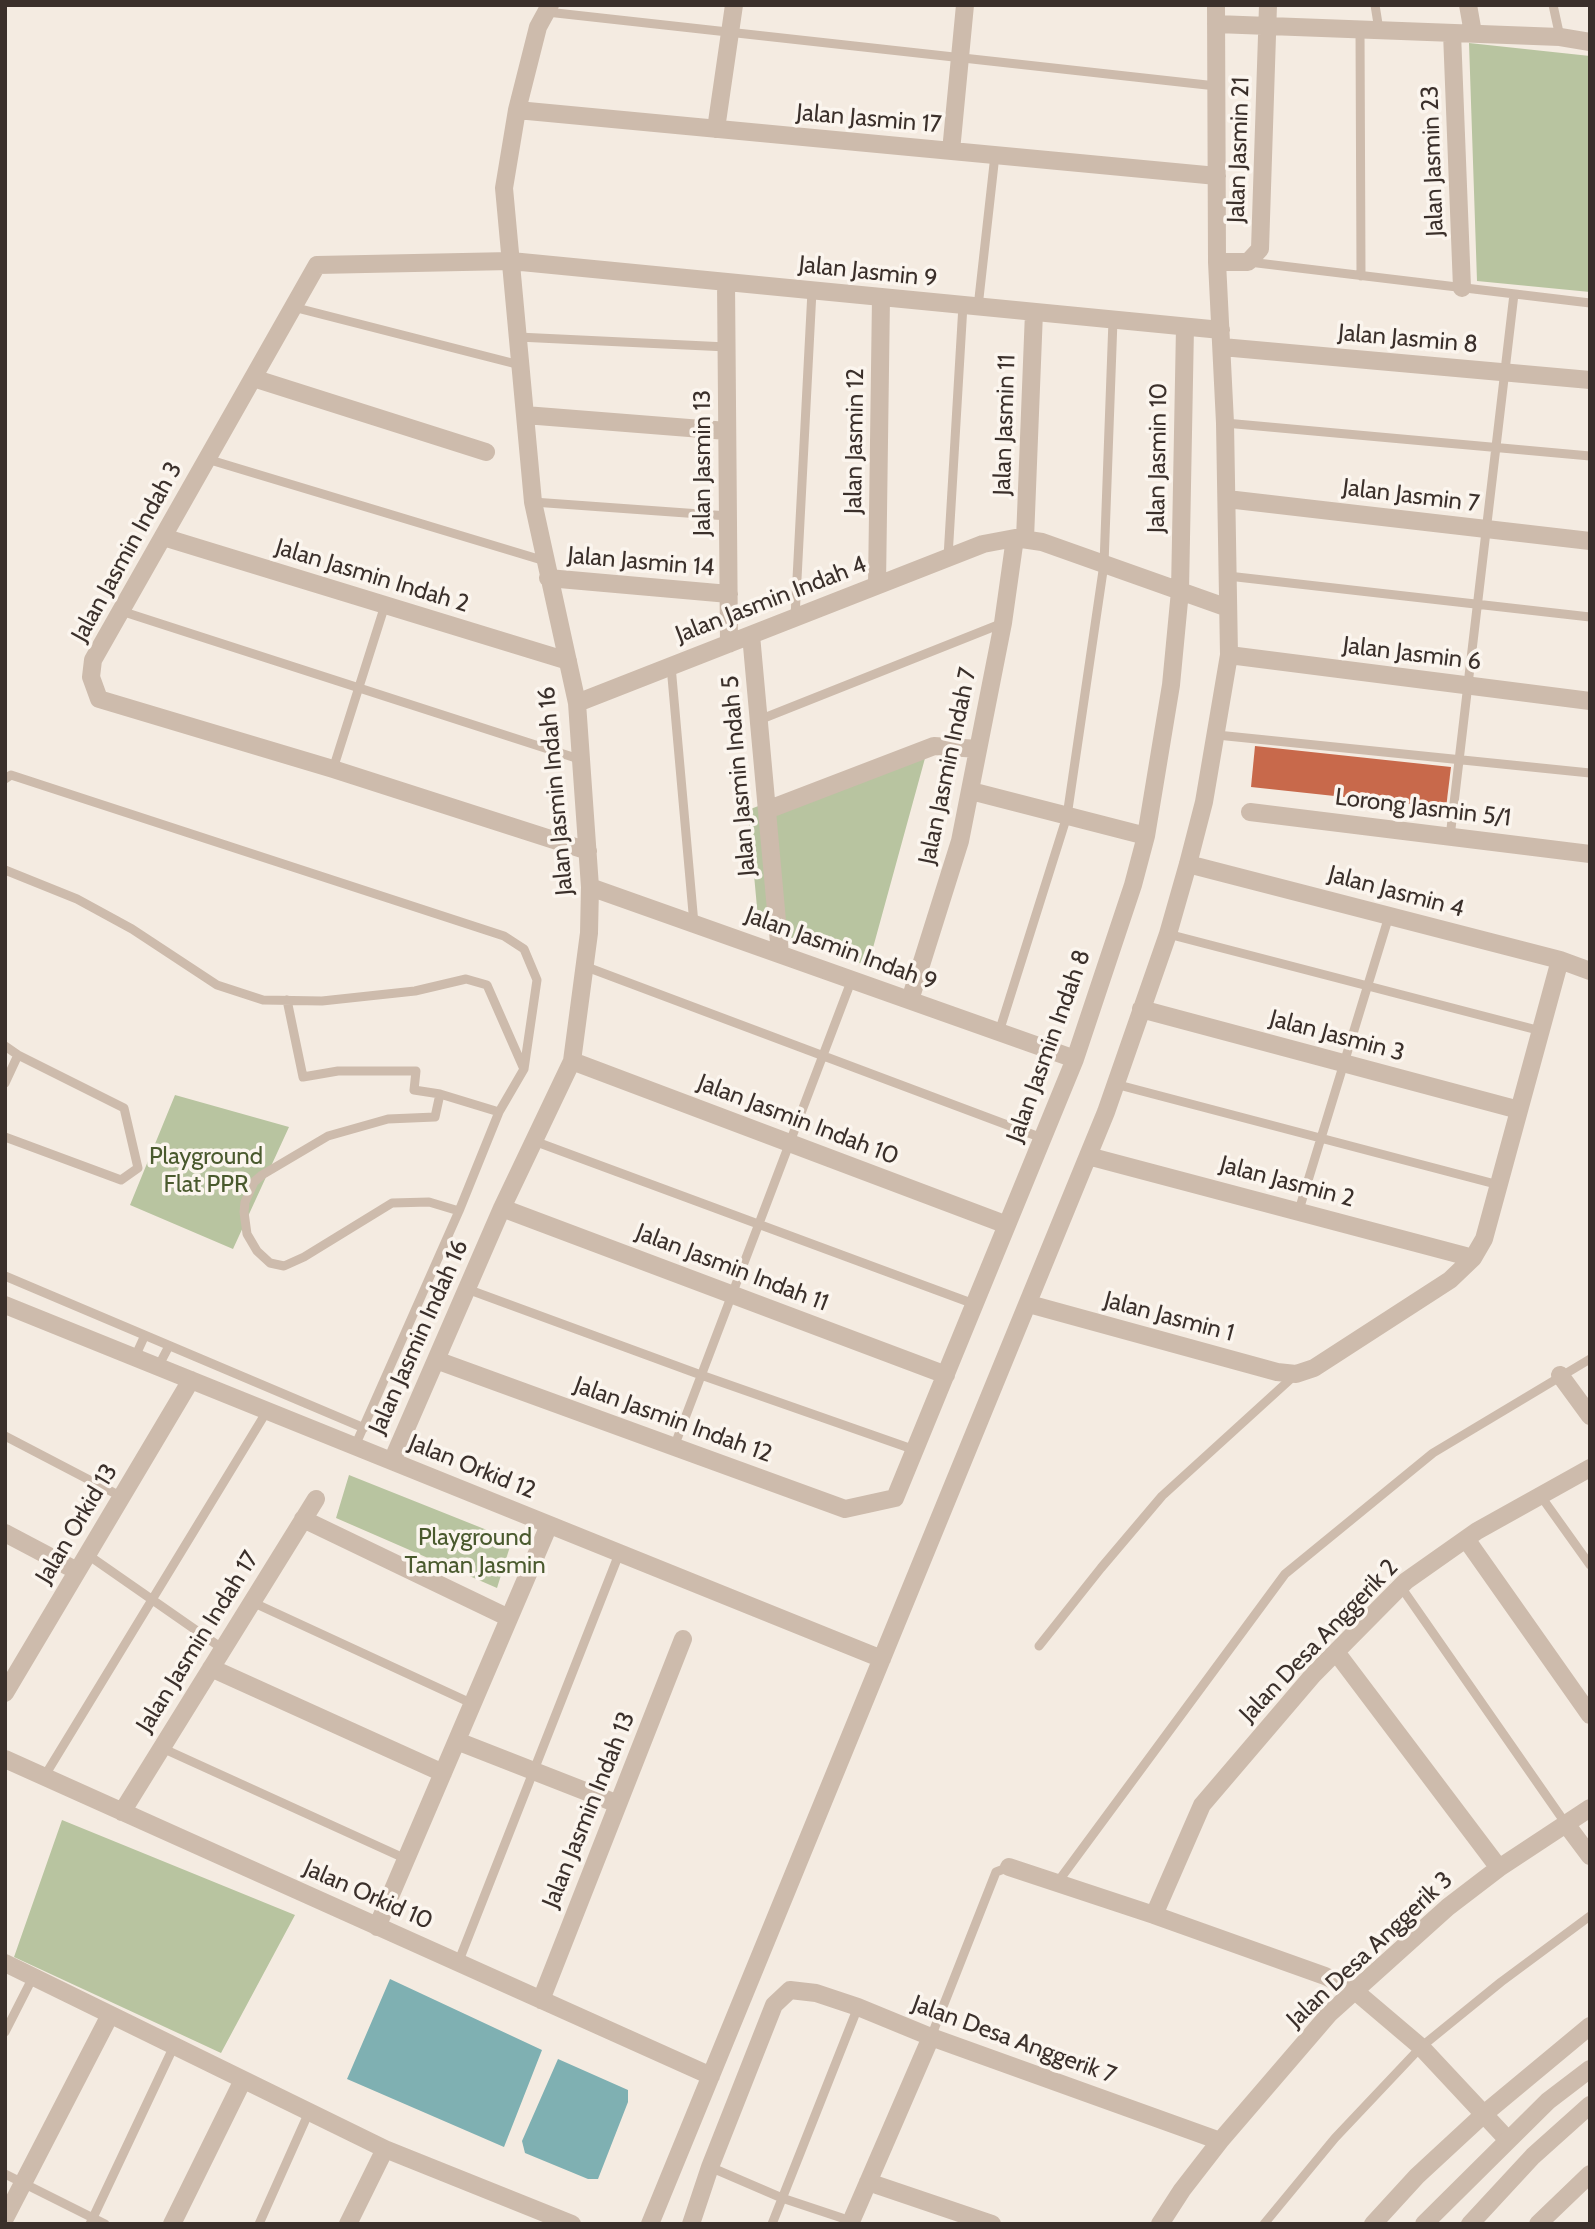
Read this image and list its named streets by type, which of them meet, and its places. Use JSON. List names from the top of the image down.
{
  "streets": {
    "street": [
      "Jalan Jasmin 17",
      "Jalan Jasmin 21",
      "Jalan Jasmin 23",
      "Jalan Jasmin 9",
      "Jalan Jasmin 8",
      "Jalan Jasmin 11",
      "Jalan Jasmin 12",
      "Jalan Jasmin 10",
      "Jalan Jasmin 13",
      "Jalan Jasmin 7",
      "Jalan Jasmin Indah 3",
      "Jalan Jasmin 14",
      "Jalan Jasmin Indah 2",
      "Jalan Jasmin Indah 4",
      "Jalan Jasmin 6",
      "Jalan Jasmin Indah 7",
      "Jalan Jasmin Indah 5",
      "Jalan Jasmin Indah 16",
      "Lorong Jasmin 5/1",
      "Jalan Jasmin 4",
      "Jalan Jasmin Indah 9",
      "Jalan Jasmin 3",
      "Jalan Jasmin Indah 8",
      "Jalan Jasmin Indah 10",
      "Jalan Jasmin 2",
      "Jalan Jasmin Indah 11",
      "Jalan Jasmin 1",
      "Jalan Jasmin Indah 12",
      "Jalan Orkid 12",
      "Jalan Orkid 13",
      "Jalan Desa Anggerik 2",
      "Jalan Jasmin Indah 17",
      "Jalan Jasmin Indah 13",
      "Jalan Orkid 10",
      "Jalan Desa Anggerik 3",
      "Jalan Desa Anggerik 7"
    ]
  },
  "crossings": [
    ["Jalan Jasmin 17", "Jalan Jasmin Indah 16"],
    ["Jalan Jasmin 9", "Jalan Jasmin 8"],
    ["Jalan Jasmin 9", "Jalan Jasmin 11"],
    ["Jalan Jasmin 9", "Jalan Jasmin 12"],
    ["Jalan Jasmin 9", "Jalan Jasmin 10"],
    ["Jalan Jasmin 9", "Jalan Jasmin 13"],
    ["Jalan Jasmin 9", "Jalan Jasmin Indah 3"],
    ["Jalan Jasmin 9", "Jalan Jasmin Indah 16"],
    ["Jalan Jasmin 11", "Jalan Jasmin Indah 4"],
    ["Jalan Jasmin 11", "Jalan Jasmin Indah 7"],
    ["Jalan Jasmin 12", "Jalan Jasmin Indah 4"],
    ["Jalan Jasmin 10", "Jalan Jasmin Indah 8"],
    ["Jalan Jasmin 13", "Jalan Jasmin 14"],
    ["Jalan Jasmin 13", "Jalan Jasmin Indah 4"],
    ["Jalan Jasmin Indah 3", "Jalan Jasmin Indah 2"],
    ["Jalan Jasmin Indah 3", "Jalan Jasmin Indah 16"],
    ["Jalan Jasmin 14", "Jalan Jasmin Indah 16"],
    ["Jalan Jasmin Indah 2", "Jalan Jasmin Indah 16"],
    ["Jalan Jasmin Indah 4", "Jalan Jasmin Indah 7"],
    ["Jalan Jasmin Indah 4", "Jalan Jasmin Indah 5"],
    ["Jalan Jasmin Indah 4", "Jalan Jasmin Indah 16"],
    ["Jalan Jasmin Indah 7", "Jalan Jasmin Indah 9"],
    ["Jalan Jasmin Indah 5", "Jalan Jasmin Indah 9"],
    ["Jalan Jasmin Indah 16", "Jalan Jasmin Indah 9"],
    ["Jalan Jasmin Indah 16", "Jalan Jasmin Indah 10"],
    ["Jalan Jasmin Indah 16", "Jalan Jasmin Indah 11"],
    ["Jalan Jasmin Indah 16", "Jalan Jasmin Indah 12"],
    ["Jalan Jasmin Indah 16", "Jalan Orkid 12"],
    ["Jalan Jasmin Indah 9", "Jalan Jasmin Indah 8"],
    ["Jalan Jasmin Indah 8", "Jalan Jasmin Indah 10"],
    ["Jalan Jasmin Indah 8", "Jalan Jasmin Indah 11"],
    ["Jalan Jasmin Indah 8", "Jalan Jasmin Indah 12"],
    ["Jalan Orkid 12", "Jalan Orkid 13"],
    ["Jalan Jasmin Indah 17", "Jalan Orkid 10"],
    ["Jalan Jasmin Indah 13", "Jalan Orkid 10"],
    ["Jalan Desa Anggerik 3", "Jalan Desa Anggerik 7"]
  ],
  "parks": ["Playground Flat PPR", "Playground Taman Jasmin"]
}
